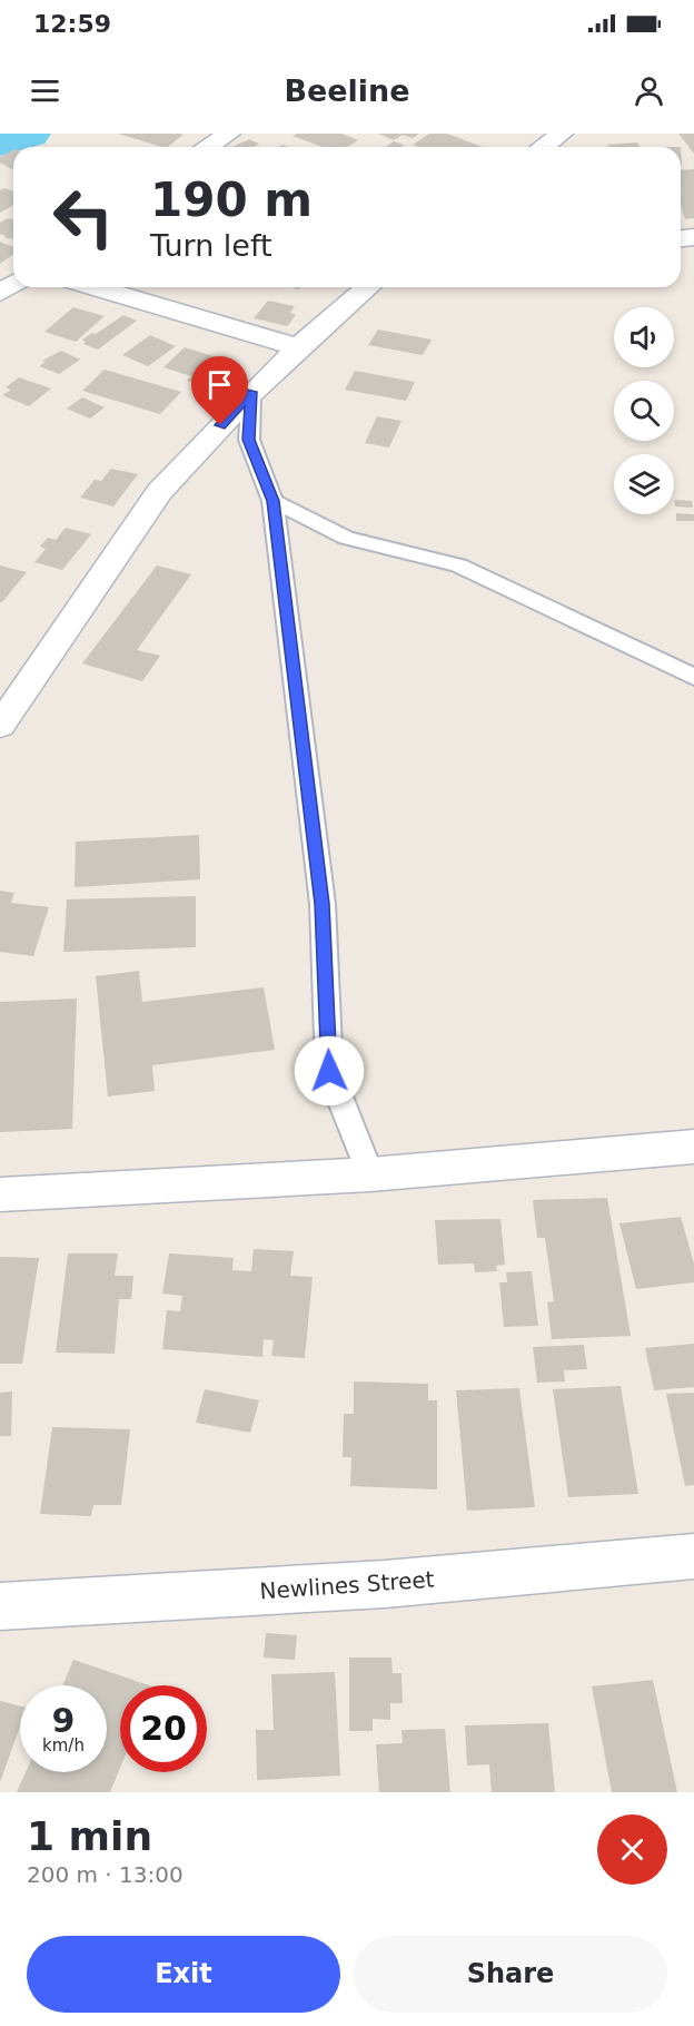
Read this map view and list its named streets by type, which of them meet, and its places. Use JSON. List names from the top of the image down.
{
  "streets": {
    "street": ["Newlines Street"]
  },
  "page": {
    "status": "12:59",
    "header": "Beeline",
    "turn": ["190 m", "Turn left"],
    "speed": "9 km/h",
    "limit": "20",
    "heading": ["1 min", "200 m · 13:00"],
    "buttons": ["Exit", "Share"]
  }
}
